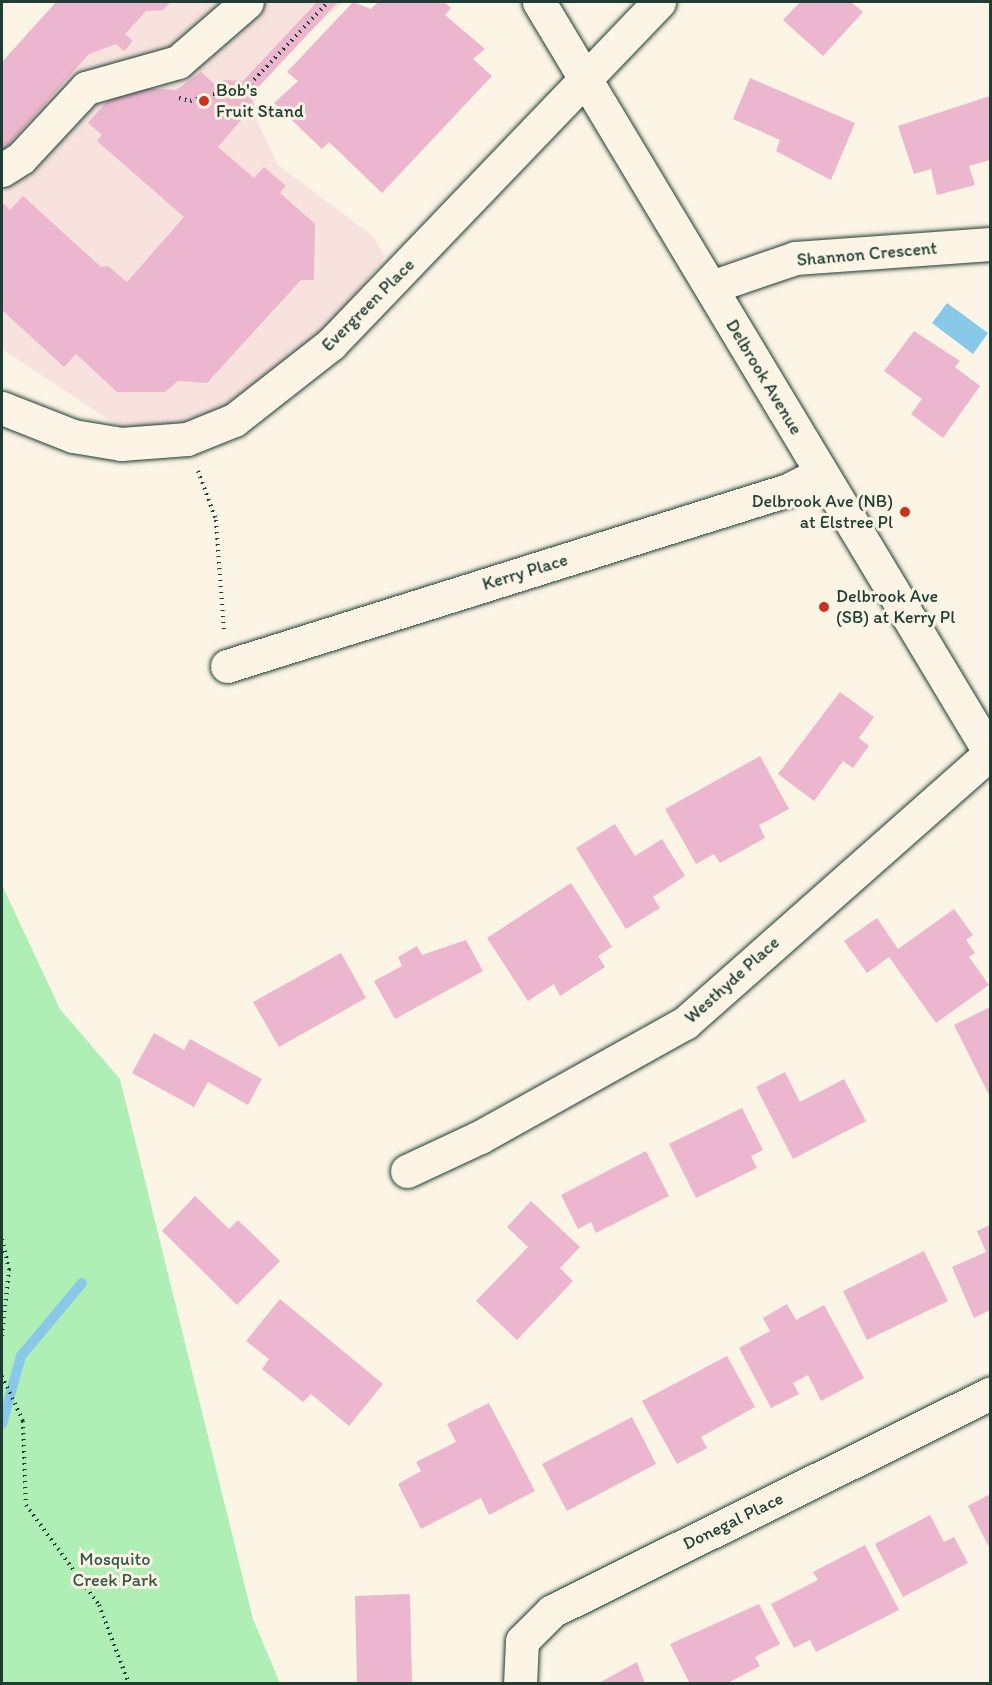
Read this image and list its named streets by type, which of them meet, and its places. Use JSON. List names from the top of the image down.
{
  "streets": {
    "street": [
      "Shannon Crescent",
      "Evergreen Place",
      "Delbrook Avenue",
      "Kerry Place",
      "Westhyde Place",
      "Donegal Place"
    ]
  },
  "crossings": [
    ["Shannon Crescent", "Delbrook Avenue"],
    ["Evergreen Place", "Delbrook Avenue"],
    ["Delbrook Avenue", "Kerry Place"],
    ["Delbrook Avenue", "Westhyde Place"]
  ],
  "parks": ["Mosquito Creek Park"],
  "places": ["Bob's Fruit Stand", "Delbrook Ave (NB) at Elstree Pl", "Delbrook Ave (SB) at Kerry Pl"]
}
